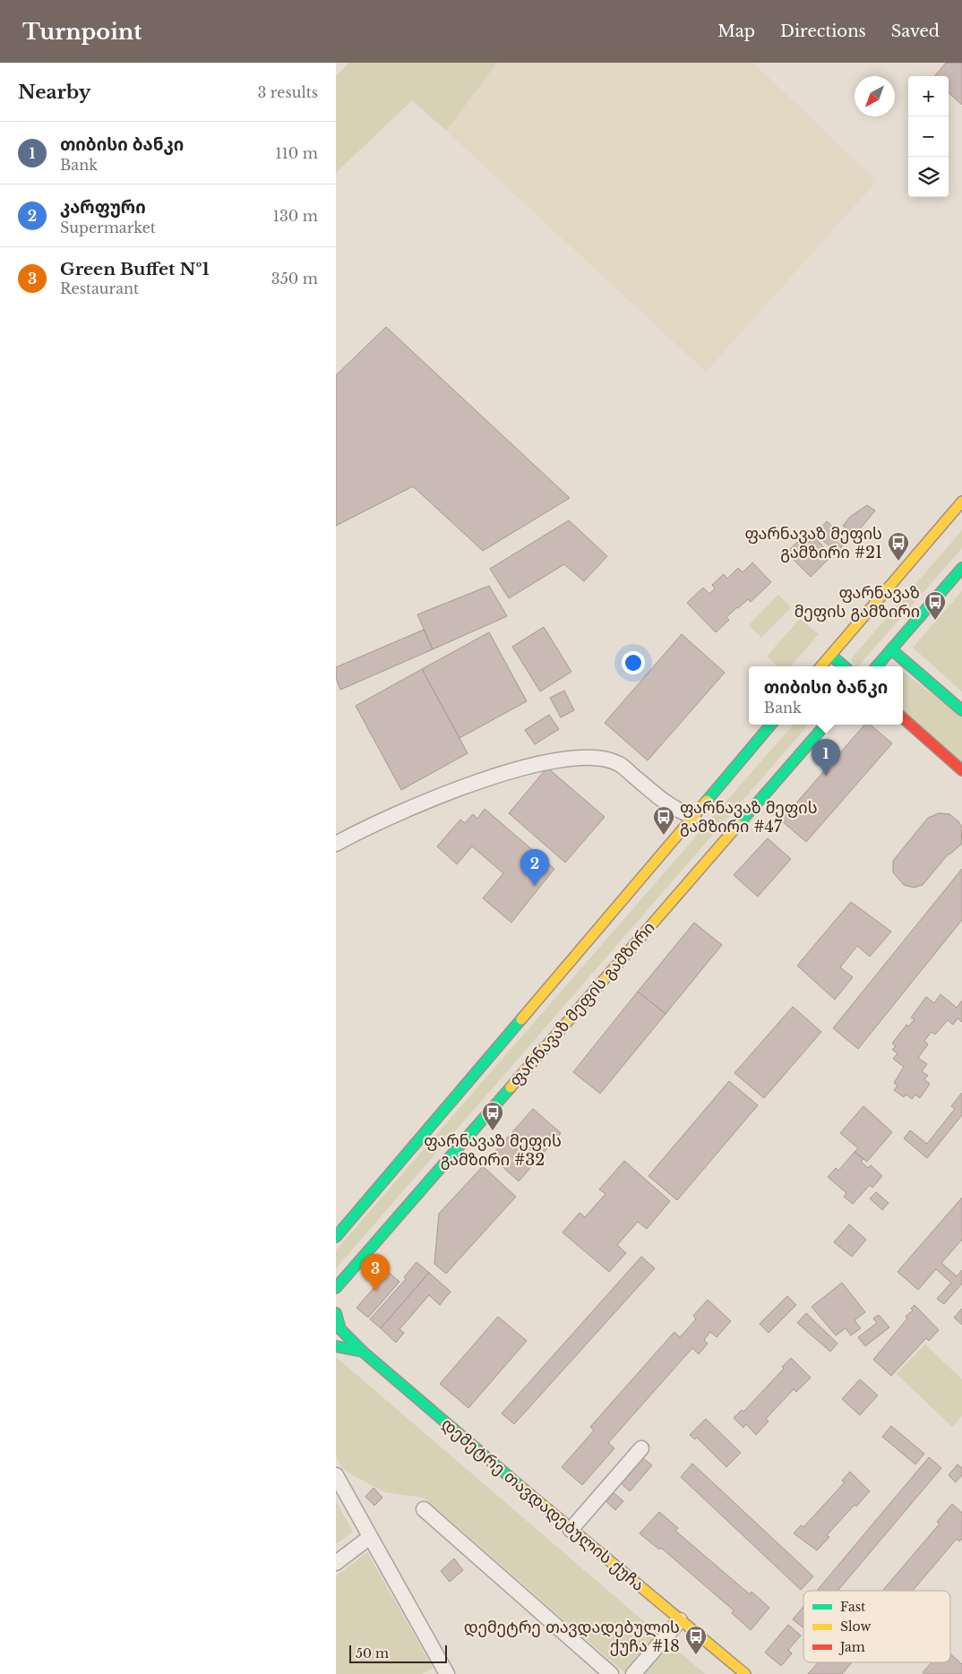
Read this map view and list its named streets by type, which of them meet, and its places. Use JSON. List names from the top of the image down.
{
  "streets": {
    "main road": ["ფარნავაზ მეფის გამზირი", "დემეტრე თავდადებულის ქუჩა"]
  },
  "places": {
    "bus stop": [
      "ფარნავაზ მეფის გამზირი #21",
      "ფარნავაზ მეფის გამზირი",
      "ფარნავაზ მეფის გამზირი #47",
      "ფარნავაზ მეფის გამზირი #32",
      "დემეტრე თავდადებულის ქუჩა #18"
    ]
  },
  "legend": ["Fast", "Slow", "Jam"],
  "scale_bar": "50 m",
  "north": "bottom left",
  "page": {
    "header": "Turnpoint",
    "nav": ["Map", "Directions", "Saved"],
    "heading": ["Nearby", "3 results"],
    "map_buttons": ["+", "−"],
    "list": [
      {
        "mark": "1",
        "name": "თიბისი ბანკი",
        "note": "Bank",
        "value": "110 m"
      },
      {
        "mark": "2",
        "name": "კარფური",
        "note": "Supermarket",
        "value": "130 m"
      },
      {
        "mark": "3",
        "name": "Green Buffet №1",
        "note": "Restaurant",
        "value": "350 m"
      }
    ],
    "popup": ["თიბისი ბანკი", "Bank"],
    "pins": ["1", "2", "3"],
    "scale": "50 m"
  }
}
